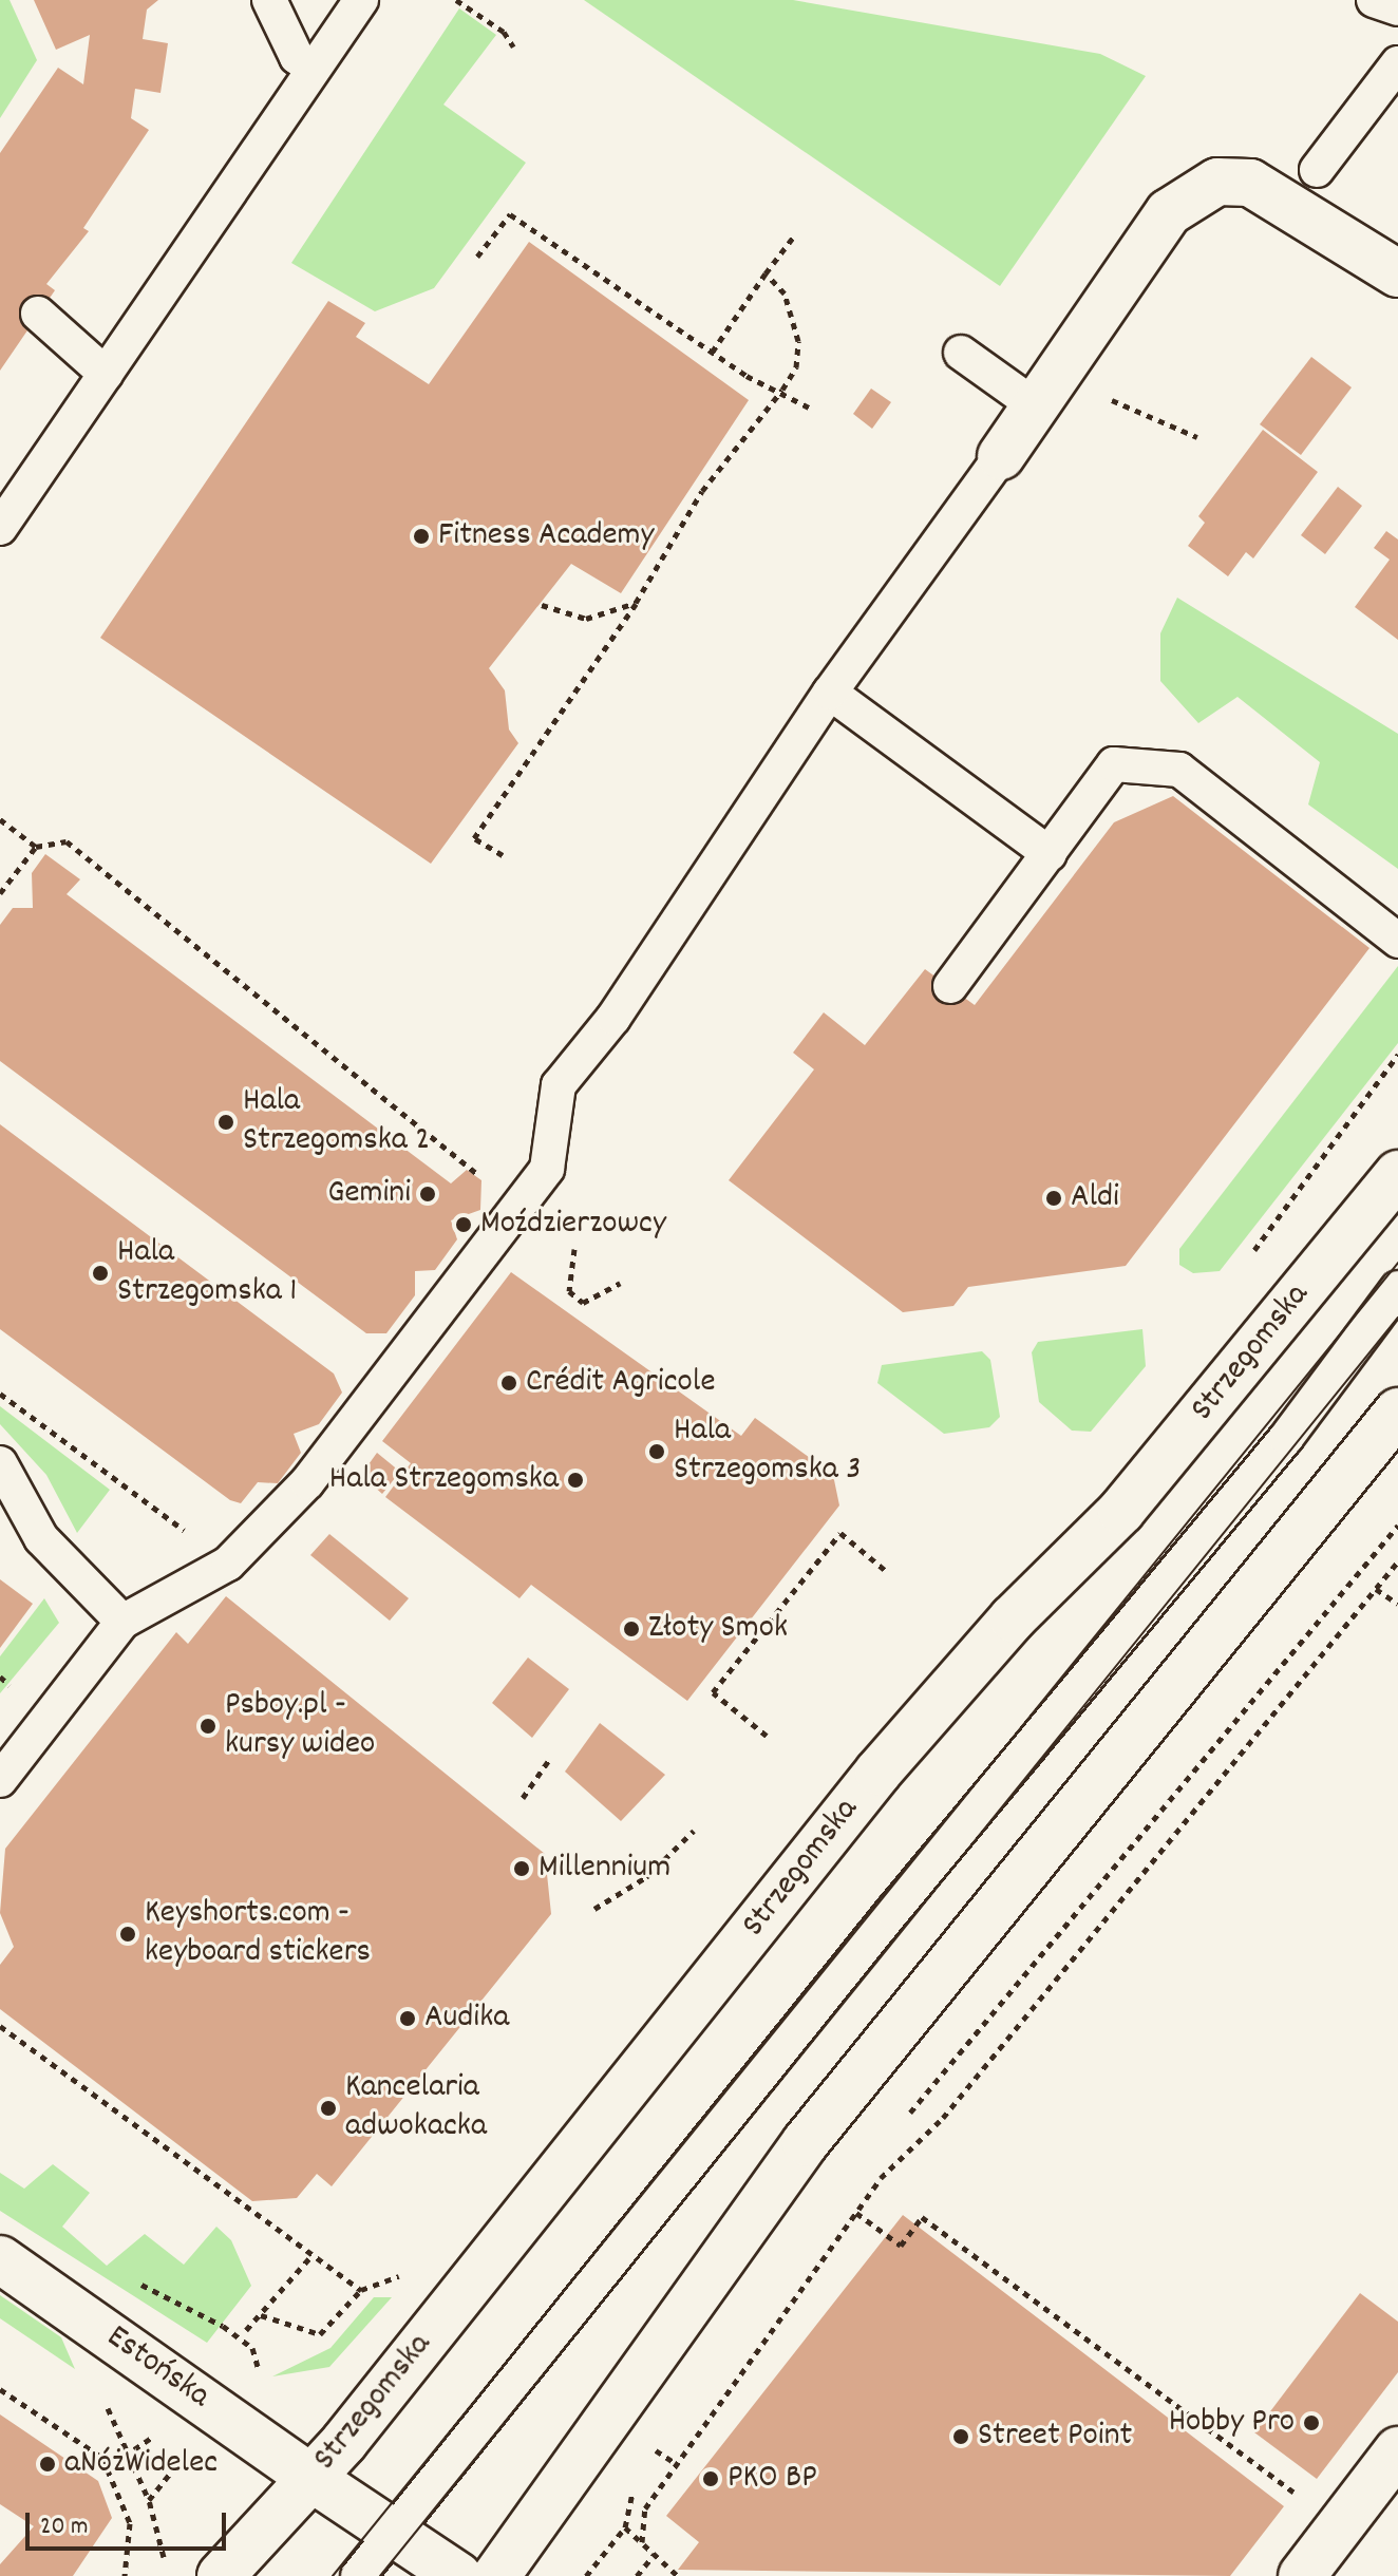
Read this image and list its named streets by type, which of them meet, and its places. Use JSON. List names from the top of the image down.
{
  "streets": {
    "main road": ["Strzegomska", "Estońska"]
  },
  "crossings": [
    ["Strzegomska", "Estońska"]
  ],
  "places": [
    "Fitness Academy",
    "Hala Strzegomska 2",
    "Gemini",
    "Aldi",
    "Moździerzowcy",
    "Hala Strzegomska 1",
    "Crédit Agricole",
    "Hala Strzegomska 3",
    "Hala Strzegomska",
    "Złoty Smok",
    "Psboy.pl - kursy wideo",
    "Millennium",
    "Keyshorts.com - keyboard stickers",
    "Audika",
    "Kancelaria adwokacka",
    "Hobby Pro",
    "Street Point",
    "aNóżWidelec",
    "PKO BP"
  ],
  "scale_bar": "20 m"
}
